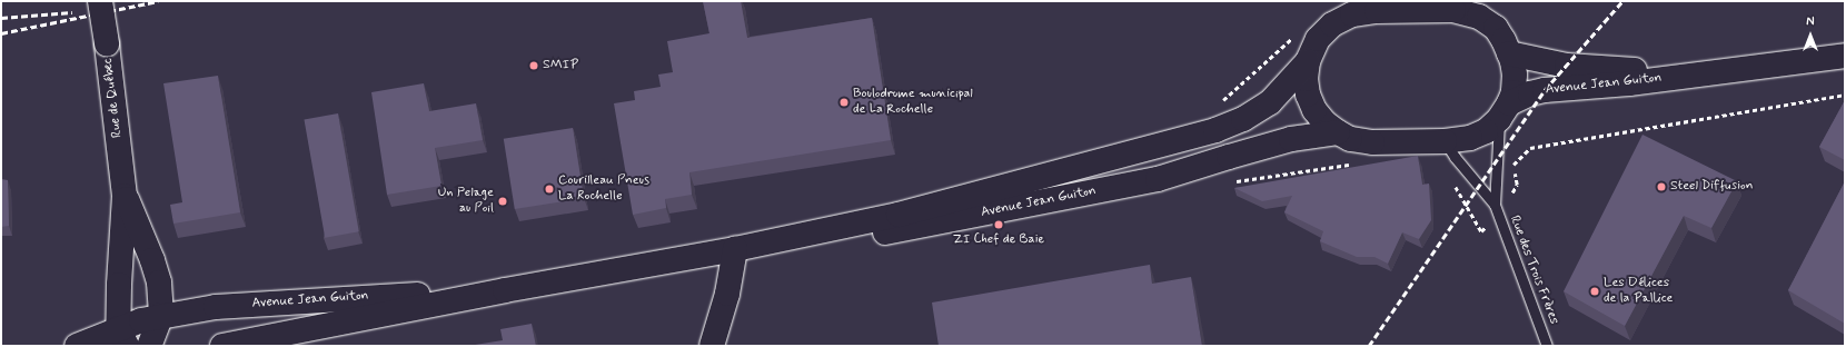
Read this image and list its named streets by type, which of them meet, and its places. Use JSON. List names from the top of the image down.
{
  "streets": {
    "street": ["Avenue Jean Guiton", "Rue de Québec"],
    "lane": ["Rue des Trois Frères"]
  },
  "crossings": [
    ["Avenue Jean Guiton", "Rue de Québec"],
    ["Avenue Jean Guiton", "Rue des Trois Frères"]
  ],
  "places": [
    "SMIP",
    "Boulodrome municipal de La Rochelle",
    "Steel Diffusion",
    "Courilleau Pneus La Rochelle",
    "Un Pelage au Poil",
    "ZI Chef de Baie",
    "Les Délices de la Pallice"
  ],
  "north": "top"
}
